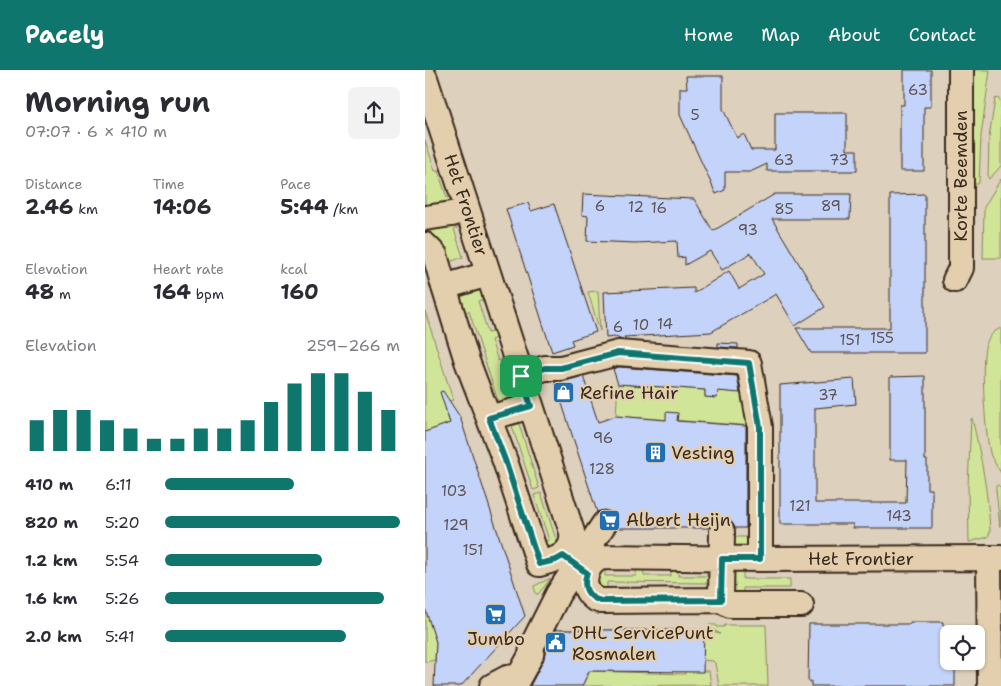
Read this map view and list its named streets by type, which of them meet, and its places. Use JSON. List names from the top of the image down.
{
  "streets": {
    "street": ["Korte Beemden", "Het Frontier"]
  },
  "places": {
    "shop": ["Refine Hair"],
    "building": ["Vesting"],
    "supermarket": ["Albert Heijn", "Jumbo"],
    "public building": ["DHL ServicePunt Rosmalen"]
  },
  "house_numbers": [
    "63",
    "5",
    "63",
    "73",
    "6",
    "89",
    "12",
    "16",
    "85",
    "93",
    "14",
    "10",
    "6",
    "155",
    "151",
    "37",
    "96",
    "128",
    "103",
    "121",
    "143",
    "129",
    "151"
  ],
  "page": {
    "header": "Pacely",
    "nav": [
      "Home",
      "Map",
      "About",
      "Contact"
    ],
    "heading": ["Morning run", "07:07 · 6 × 410 m"],
    "stats": [
      ["Distance", "2.46 km"],
      ["Time", "14:06"],
      ["Pace", "5:44 /km"],
      ["Elevation", "48 m"],
      ["Heart rate", "164 bpm"],
      ["kcal", "160"]
    ],
    "chart": ["Elevation", "259–266 m"],
    "list": [
      {
        "name": "410 m",
        "note": "6:11"
      },
      {
        "name": "820 m",
        "note": "5:20"
      },
      {
        "name": "1.2 km",
        "note": "5:54"
      },
      {
        "name": "1.6 km",
        "note": "5:26"
      },
      {
        "name": "2.0 km",
        "note": "5:41"
      }
    ]
  }
}
